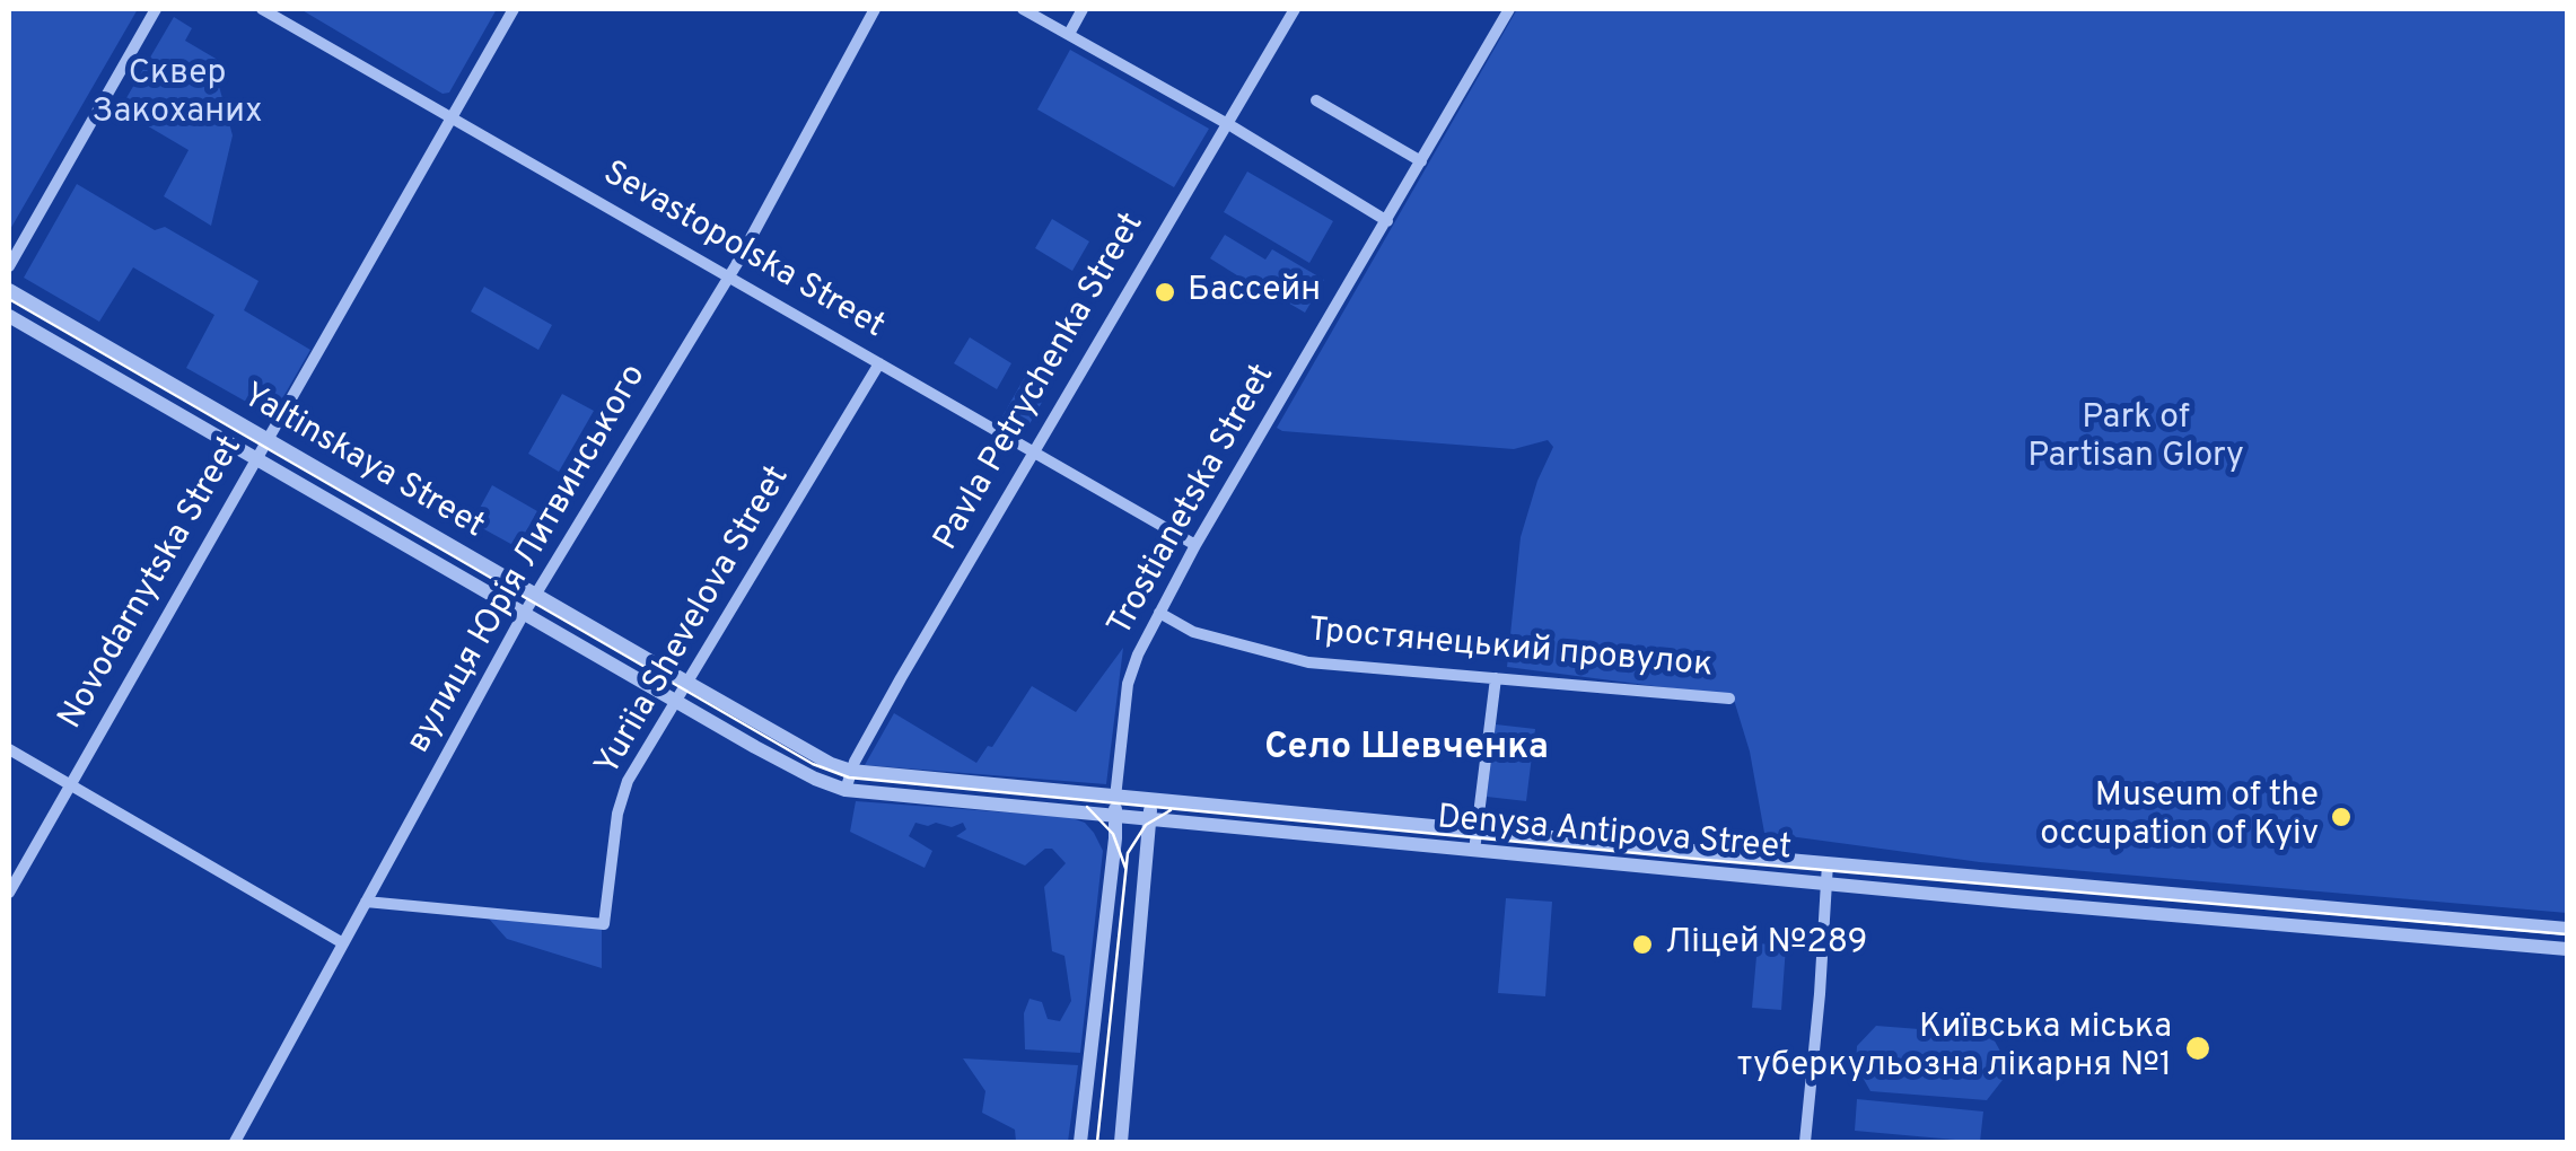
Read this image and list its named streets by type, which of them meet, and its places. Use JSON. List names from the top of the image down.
{
  "streets": {
    "street": [
      "Sevastopolska Street",
      "Pavla Petrychenka Street",
      "Yaltinskaya Street",
      "Trostianetska Street",
      "вулиця Юрія Литвинського",
      "Novodarnytska Street",
      "Yuriia Shevelova Street",
      "Тростянецький провулок",
      "Denysa Antipova Street"
    ]
  },
  "crossings": [
    ["Sevastopolska Street", "Pavla Petrychenka Street"],
    ["Sevastopolska Street", "Trostianetska Street"],
    ["Sevastopolska Street", "вулиця Юрія Литвинського"],
    ["Sevastopolska Street", "Novodarnytska Street"],
    ["Sevastopolska Street", "Yuriia Shevelova Street"],
    ["Pavla Petrychenka Street", "Denysa Antipova Street"],
    ["Yaltinskaya Street", "вулиця Юрія Литвинського"],
    ["Yaltinskaya Street", "Novodarnytska Street"],
    ["Yaltinskaya Street", "Yuriia Shevelova Street"],
    ["Yaltinskaya Street", "Denysa Antipova Street"],
    ["Trostianetska Street", "Тростянецький провулок"],
    ["Trostianetska Street", "Denysa Antipova Street"],
    ["вулиця Юрія Литвинського", "Yuriia Shevelova Street"],
    ["Yuriia Shevelova Street", "Denysa Antipova Street"]
  ],
  "districts": ["Село Шевченка"],
  "parks": ["Сквер Закоханих", "Park of Partisan Glory"],
  "places": [
    "Бассейн",
    "Museum of the occupation of Kyiv",
    "Ліцей №289",
    "Київська міська туберкульозна лікарня №1"
  ]
}
